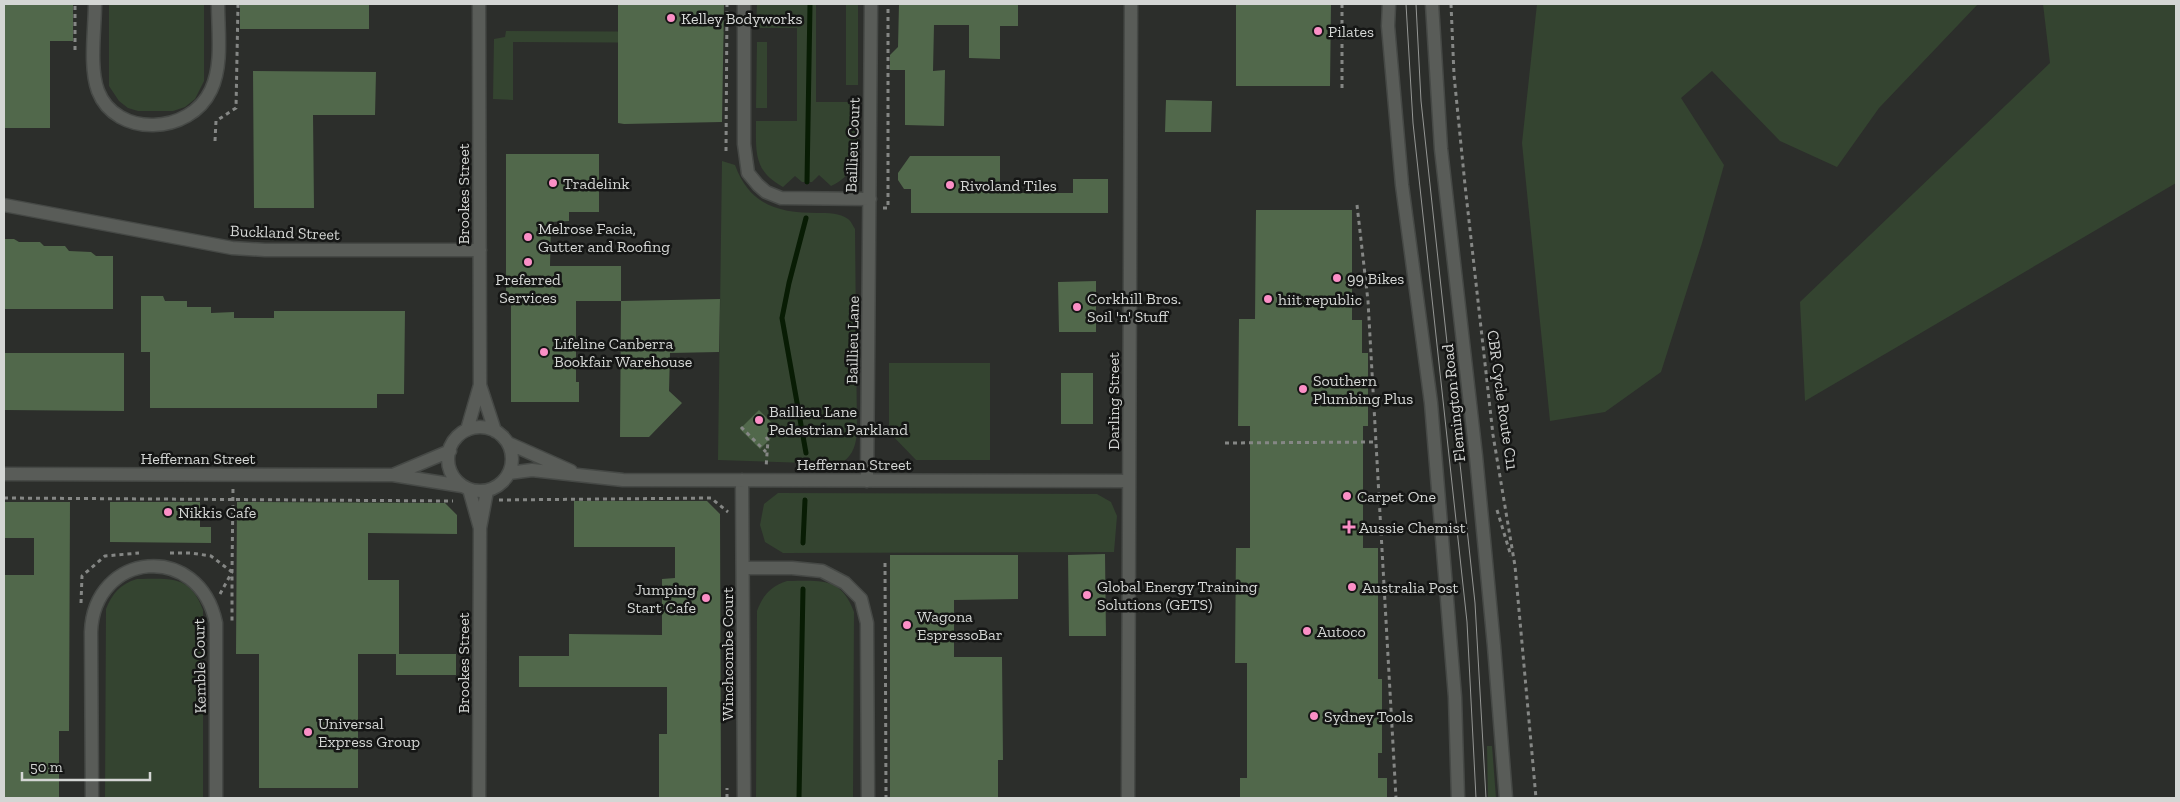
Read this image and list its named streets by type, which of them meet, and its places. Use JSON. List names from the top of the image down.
{
  "streets": {
    "street": [
      "Baillieu Court",
      "Brookes Street",
      "Buckland Street",
      "Baillieu Lane",
      "Darling Street",
      "Flemington Road",
      "Heffernan Street",
      "Winchcombe Court",
      "Kemble Court"
    ],
    "path": ["CBR Cycle Route C11"]
  },
  "crossings": [
    ["Baillieu Court", "Baillieu Lane"],
    ["Brookes Street", "Buckland Street"],
    ["Brookes Street", "Heffernan Street"],
    ["Baillieu Lane", "Heffernan Street"],
    ["Darling Street", "Heffernan Street"]
  ],
  "places": {
    "other": [
      "Kelley Bodyworks",
      "Pilates",
      "Tradelink",
      "Rivoland Tiles",
      "Melrose Facia, Gutter and Roofing",
      "Preferred Services",
      "99 Bikes",
      "hiit republic",
      "Corkhill Bros. Soil 'n' Stuff",
      "Lifeline Canberra Bookfair Warehouse",
      "Southern Plumbing Plus",
      "Baillieu Lane Pedestrian Parkland",
      "Carpet One",
      "Nikkis Cafe",
      "Australia Post",
      "Global Energy Training Solutions (GETS)",
      "Jumping Start Cafe",
      "Wagona EspressoBar",
      "Autoco",
      "Sydney Tools",
      "Universal Express Group"
    ],
    "health": ["Aussie Chemist"]
  },
  "scale_bar": "50 m"
}
